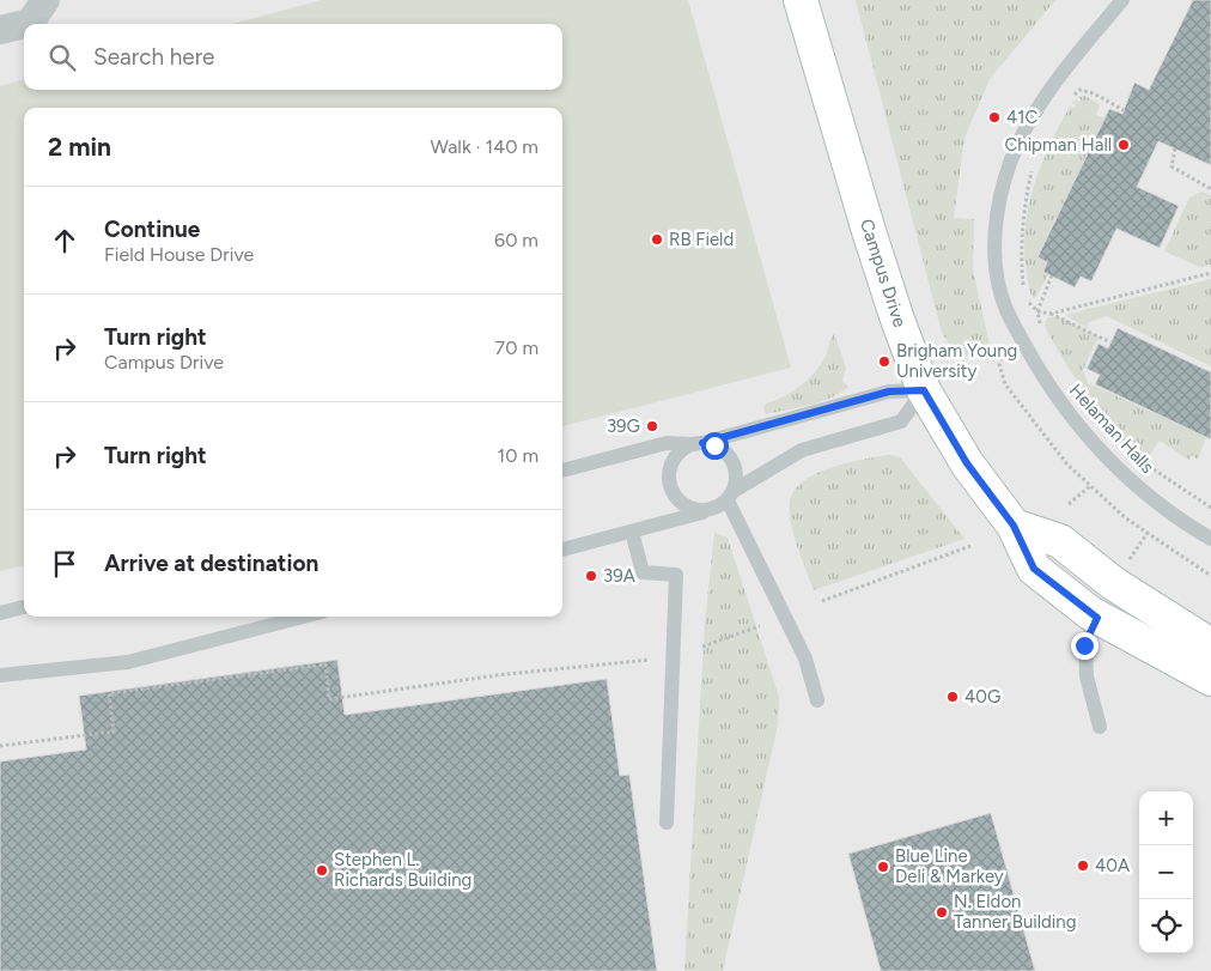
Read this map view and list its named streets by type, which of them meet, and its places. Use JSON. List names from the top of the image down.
{
  "streets": {
    "main road": ["Campus Drive"],
    "lane": ["Helaman Halls"]
  },
  "places": [
    "41C",
    "Chipman Hall",
    "RB Field",
    "Brigham Young University",
    "39G",
    "39A",
    "40G",
    "40A",
    "Blue Line Deli & Markey",
    "Stephen L. Richards Building",
    "N. Eldon Tanner Building"
  ],
  "page": {
    "search": "Search here",
    "heading": ["2 min", "Walk · 140 m"],
    "list": [
      ["Continue", "Field House Drive", "60 m"],
      ["Turn right", "Campus Drive", "70 m"],
      ["Turn right", "10 m"],
      "Arrive at destination"
    ],
    "map_buttons": ["+", "−"]
  }
}
